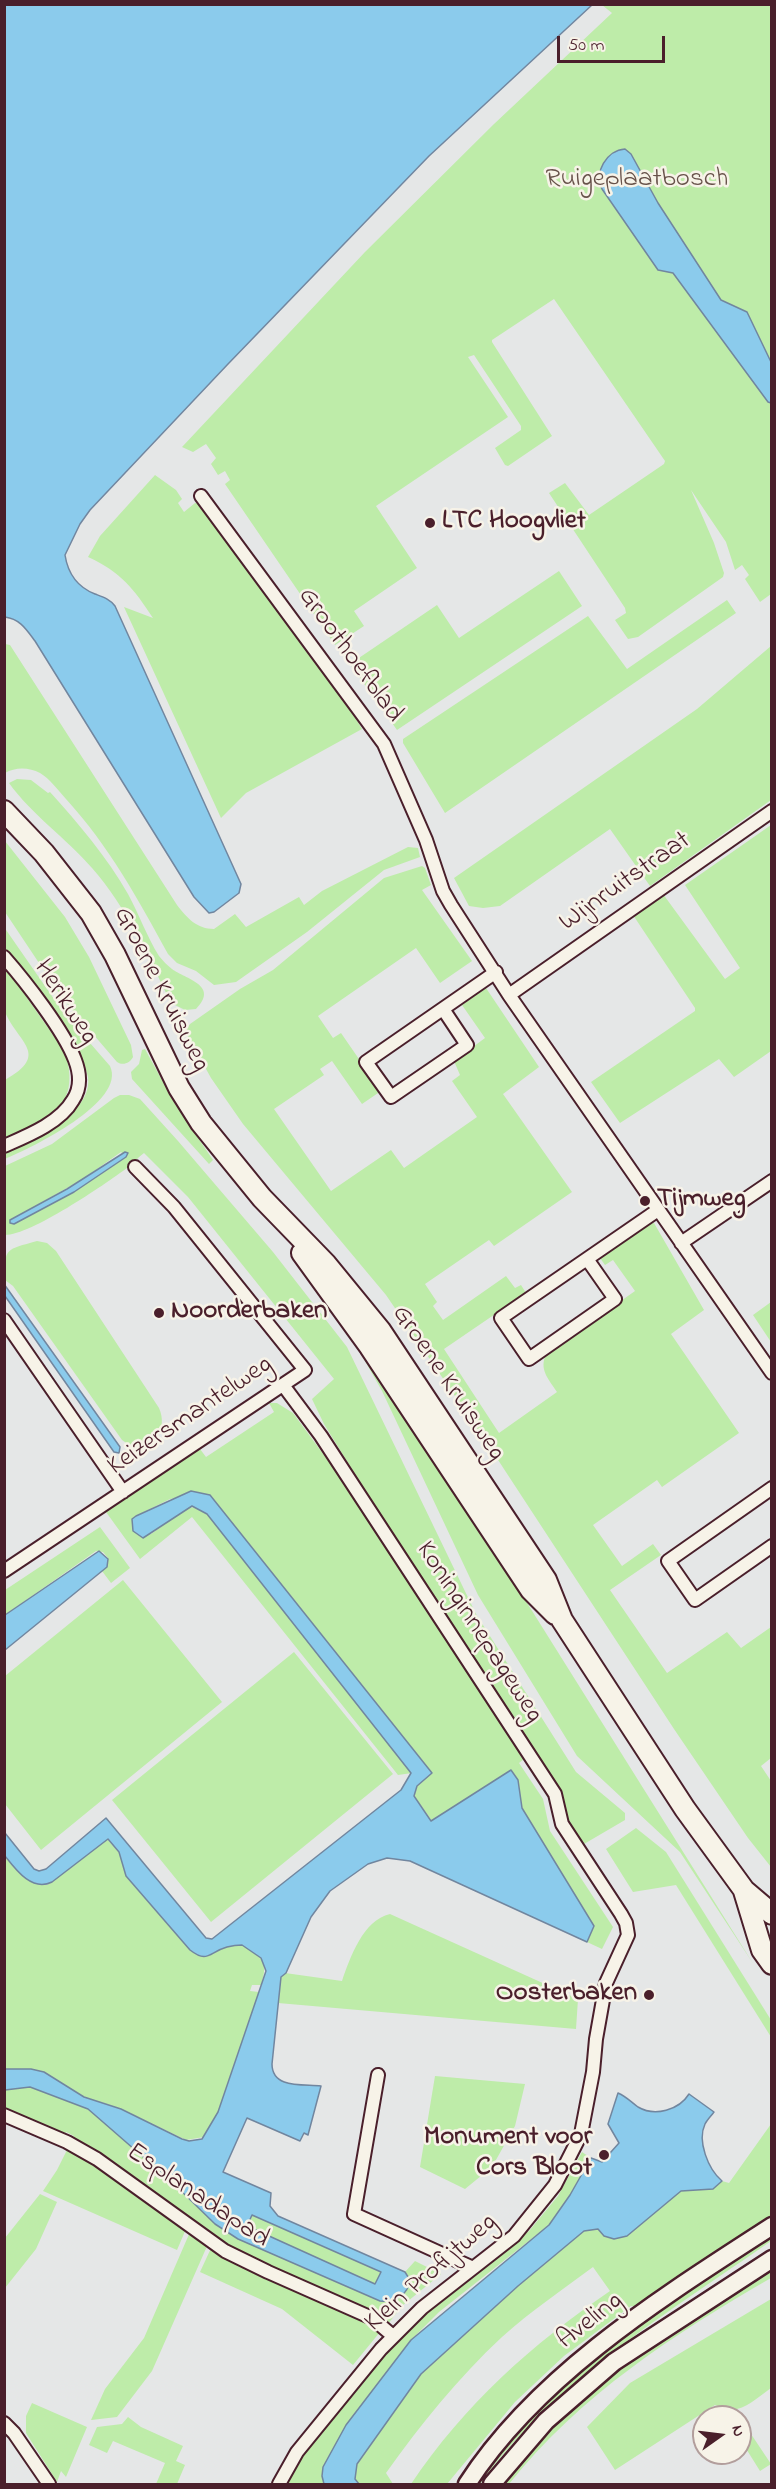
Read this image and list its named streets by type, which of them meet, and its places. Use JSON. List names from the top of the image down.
{
  "streets": {
    "main road": ["Groene Kruisweg", "Aveling"],
    "street": [
      "Groothoefblad",
      "Wijnruitstraat",
      "Herikweg",
      "Keizersmantelweg",
      "Koninginnepageweg",
      "Esplanadapad",
      "Klein Profijtweg"
    ]
  },
  "crossings": [
    ["Keizersmantelweg", "Koninginnepageweg"],
    ["Koninginnepageweg", "Klein Profijtweg"],
    ["Esplanadapad", "Klein Profijtweg"]
  ],
  "parks": ["Ruigeplaatbosch"],
  "places": [
    "LTC Hoogvliet",
    "Tijmweg",
    "Noorderbaken",
    "Oosterbaken",
    "Monument voor Cors Bloot"
  ],
  "scale_bar": "50 m",
  "north": "right"
}
